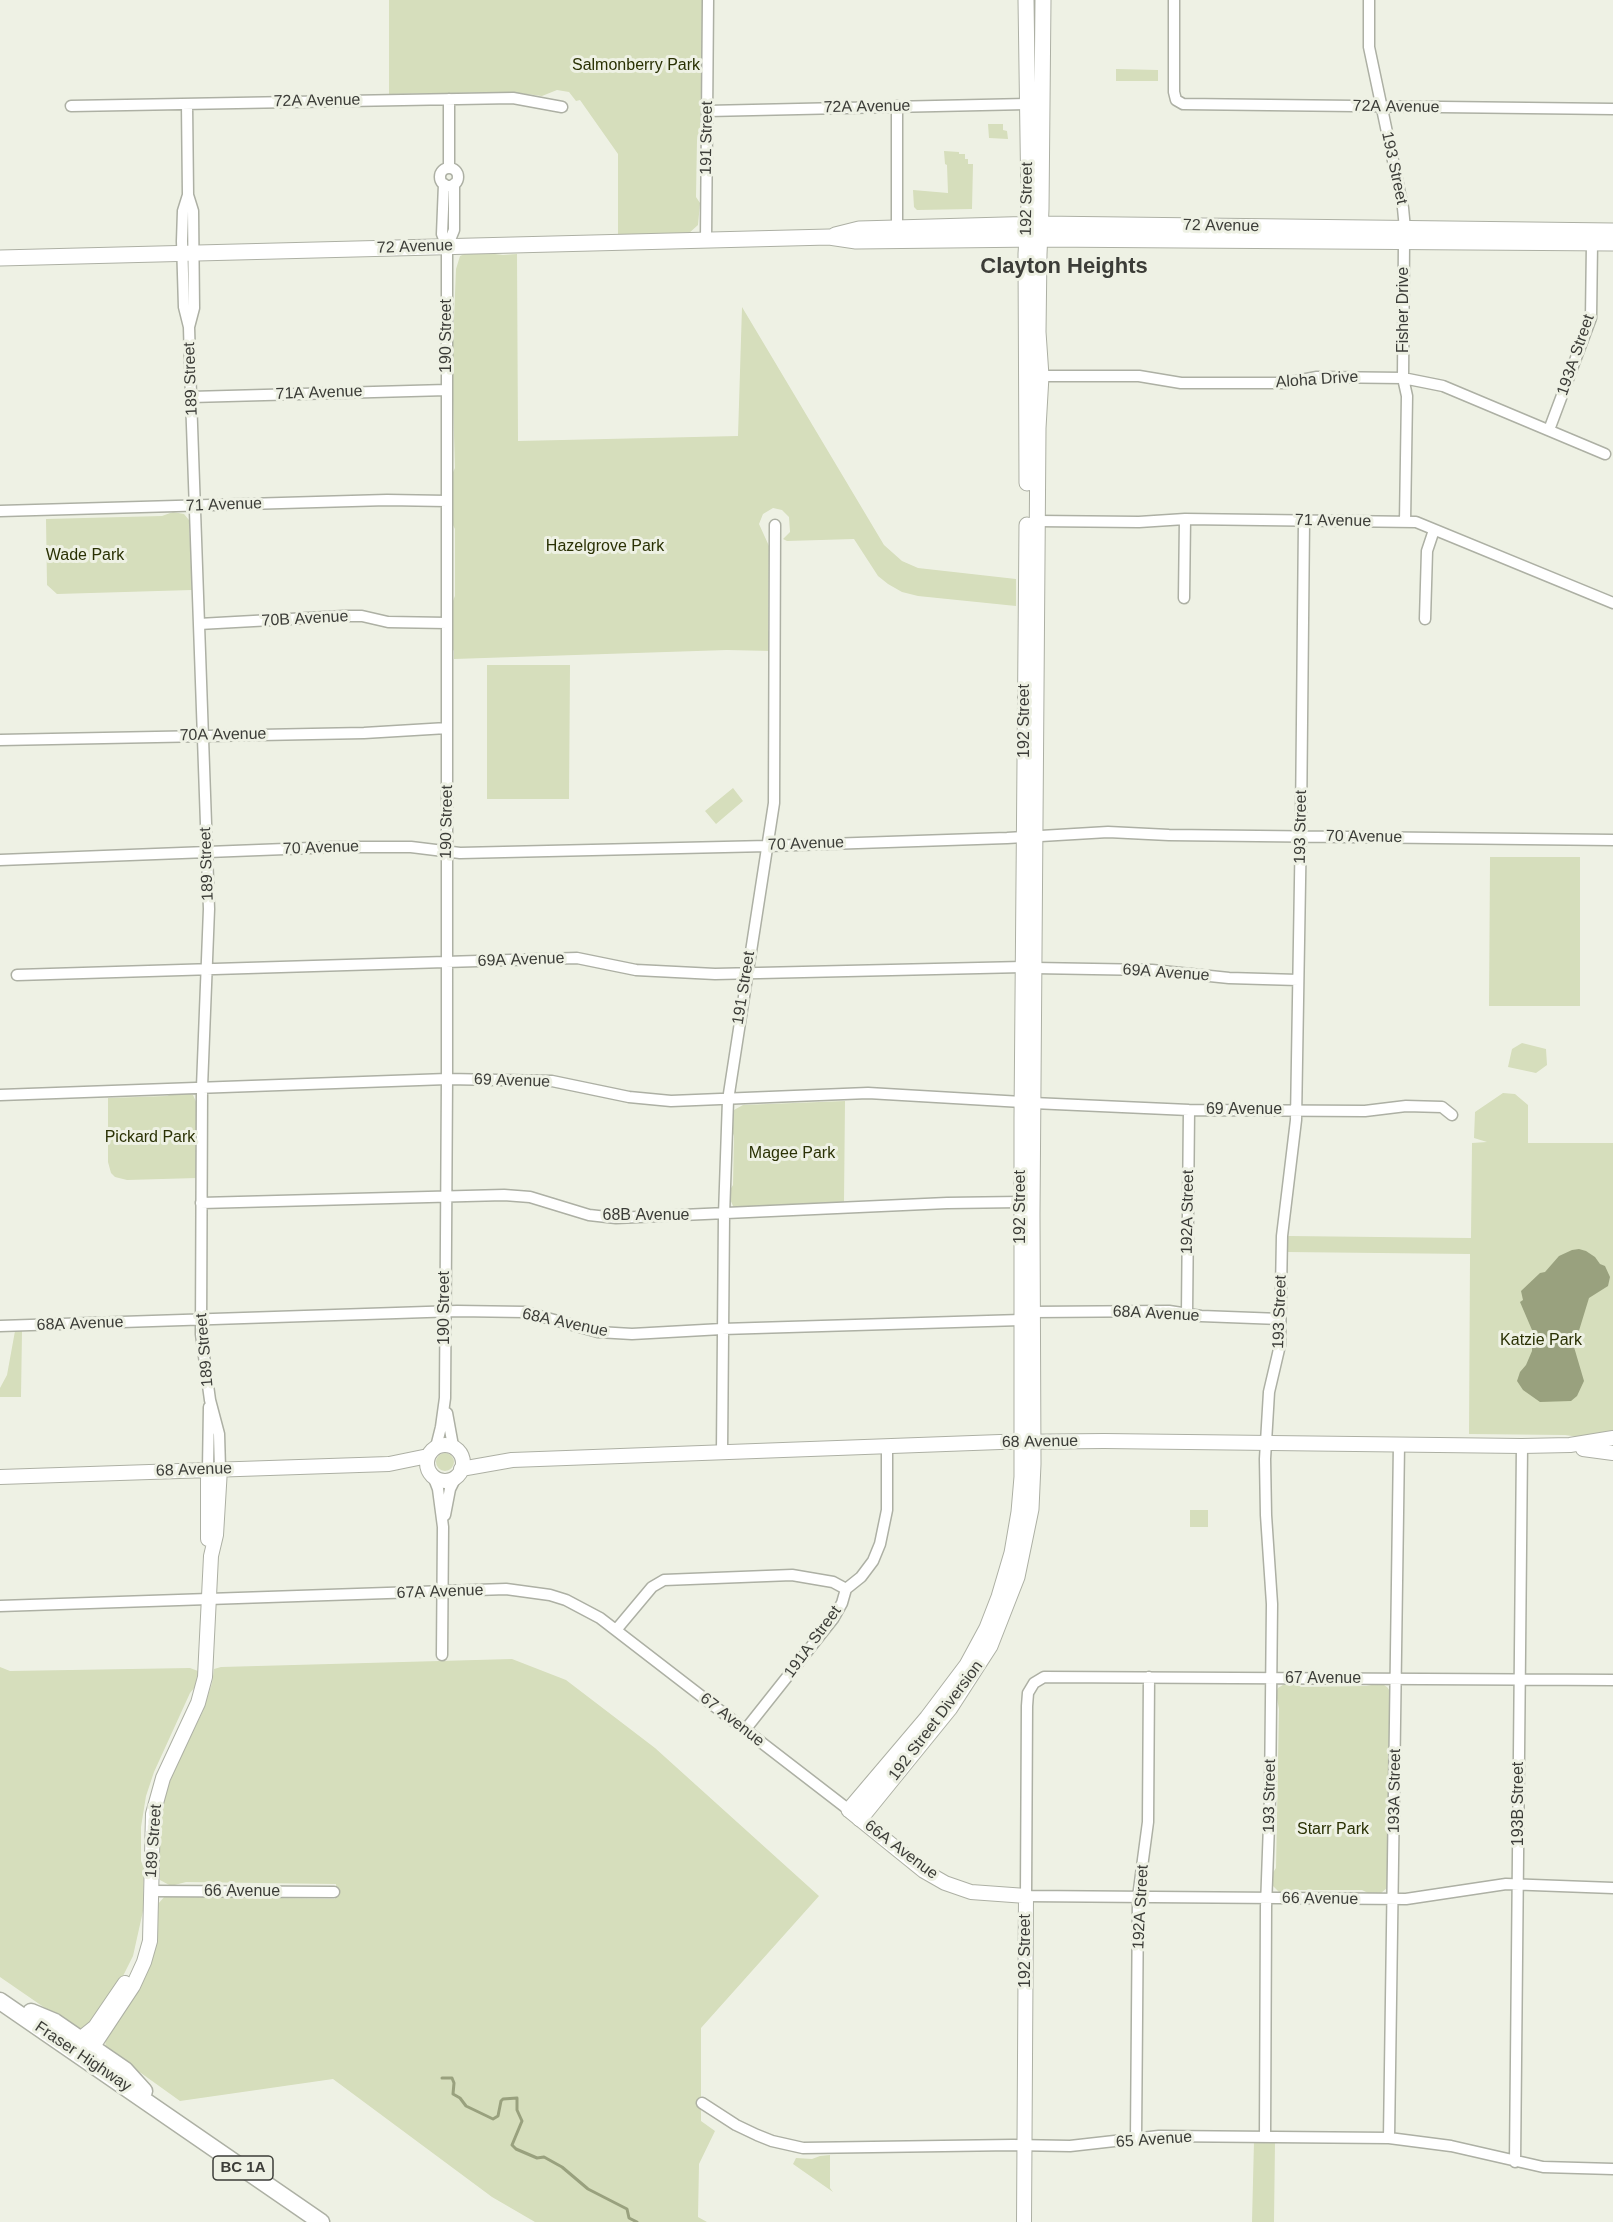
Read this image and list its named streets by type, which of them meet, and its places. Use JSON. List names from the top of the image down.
{
  "streets": {
    "main road": [
      "192 Street",
      "72 Avenue",
      "192 Street Diversion",
      "Fraser Highway",
      "BC 1A"
    ],
    "street": [
      "72A Avenue",
      "191 Street",
      "193 Street",
      "Fisher Drive",
      "190 Street",
      "193A Street",
      "189 Street",
      "Aloha Drive",
      "71A Avenue",
      "71 Avenue",
      "70B Avenue",
      "70A Avenue",
      "70 Avenue",
      "69A Avenue",
      "69 Avenue",
      "192A Street",
      "68B Avenue",
      "68A Avenue",
      "68 Avenue",
      "67A Avenue",
      "191A Street",
      "67 Avenue",
      "193B Street",
      "66A Avenue",
      "66 Avenue",
      "65 Avenue"
    ]
  },
  "crossings": [
    ["72A Avenue", "191 Street"],
    ["72A Avenue", "193 Street"],
    ["72A Avenue", "192 Street"],
    ["72A Avenue", "190 Street"],
    ["72A Avenue", "189 Street"],
    ["191 Street", "72 Avenue"],
    ["191 Street", "70 Avenue"],
    ["191 Street", "69A Avenue"],
    ["191 Street", "69 Avenue"],
    ["191 Street", "68B Avenue"],
    ["191 Street", "68A Avenue"],
    ["191 Street", "68 Avenue"],
    ["193 Street", "72 Avenue"],
    ["193 Street", "Fisher Drive"],
    ["193 Street", "71 Avenue"],
    ["193 Street", "70 Avenue"],
    ["193 Street", "69A Avenue"],
    ["193 Street", "69 Avenue"],
    ["193 Street", "68A Avenue"],
    ["193 Street", "68 Avenue"],
    ["193 Street", "67 Avenue"],
    ["193 Street", "66 Avenue"],
    ["193 Street", "65 Avenue"],
    ["192 Street", "72 Avenue"],
    ["192 Street", "Aloha Drive"],
    ["192 Street", "71 Avenue"],
    ["192 Street", "70 Avenue"],
    ["192 Street", "69A Avenue"],
    ["192 Street", "69 Avenue"],
    ["192 Street", "68B Avenue"],
    ["192 Street", "68A Avenue"],
    ["192 Street", "68 Avenue"],
    ["192 Street", "67 Avenue"],
    ["192 Street", "192 Street Diversion"],
    ["192 Street", "66A Avenue"],
    ["192 Street", "66 Avenue"],
    ["192 Street", "65 Avenue"],
    ["72 Avenue", "Fisher Drive"],
    ["72 Avenue", "190 Street"],
    ["72 Avenue", "193A Street"],
    ["72 Avenue", "189 Street"],
    ["Fisher Drive", "Aloha Drive"],
    ["Fisher Drive", "71 Avenue"],
    ["190 Street", "71A Avenue"],
    ["190 Street", "71 Avenue"],
    ["190 Street", "70B Avenue"],
    ["190 Street", "70A Avenue"],
    ["190 Street", "70 Avenue"],
    ["190 Street", "69A Avenue"],
    ["190 Street", "69 Avenue"],
    ["190 Street", "68B Avenue"],
    ["190 Street", "68A Avenue"],
    ["190 Street", "68 Avenue"],
    ["193A Street", "Aloha Drive"],
    ["193A Street", "68 Avenue"],
    ["193A Street", "67 Avenue"],
    ["193A Street", "66 Avenue"],
    ["193A Street", "65 Avenue"],
    ["189 Street", "71A Avenue"],
    ["189 Street", "71 Avenue"],
    ["189 Street", "70B Avenue"],
    ["189 Street", "70A Avenue"],
    ["189 Street", "70 Avenue"],
    ["189 Street", "69A Avenue"],
    ["189 Street", "69 Avenue"],
    ["189 Street", "68B Avenue"],
    ["189 Street", "68A Avenue"],
    ["189 Street", "68 Avenue"],
    ["189 Street", "67A Avenue"],
    ["189 Street", "66 Avenue"],
    ["189 Street", "Fraser Highway"],
    ["69 Avenue", "192A Street"],
    ["192A Street", "68A Avenue"],
    ["192A Street", "67 Avenue"],
    ["192A Street", "66 Avenue"],
    ["192A Street", "65 Avenue"],
    ["68 Avenue", "191A Street"],
    ["68 Avenue", "192 Street Diversion"],
    ["68 Avenue", "193B Street"],
    ["67A Avenue", "67 Avenue"],
    ["191A Street", "67 Avenue"],
    ["67 Avenue", "192 Street Diversion"],
    ["67 Avenue", "193B Street"],
    ["67 Avenue", "66A Avenue"],
    ["192 Street Diversion", "66A Avenue"],
    ["193B Street", "66 Avenue"],
    ["193B Street", "65 Avenue"],
    ["66A Avenue", "66 Avenue"]
  ],
  "districts": ["Clayton Heights"],
  "parks": [
    "Salmonberry Park",
    "Hazelgrove Park",
    "Wade Park",
    "Pickard Park",
    "Magee Park",
    "Katzie Park",
    "Starr Park"
  ]
}
